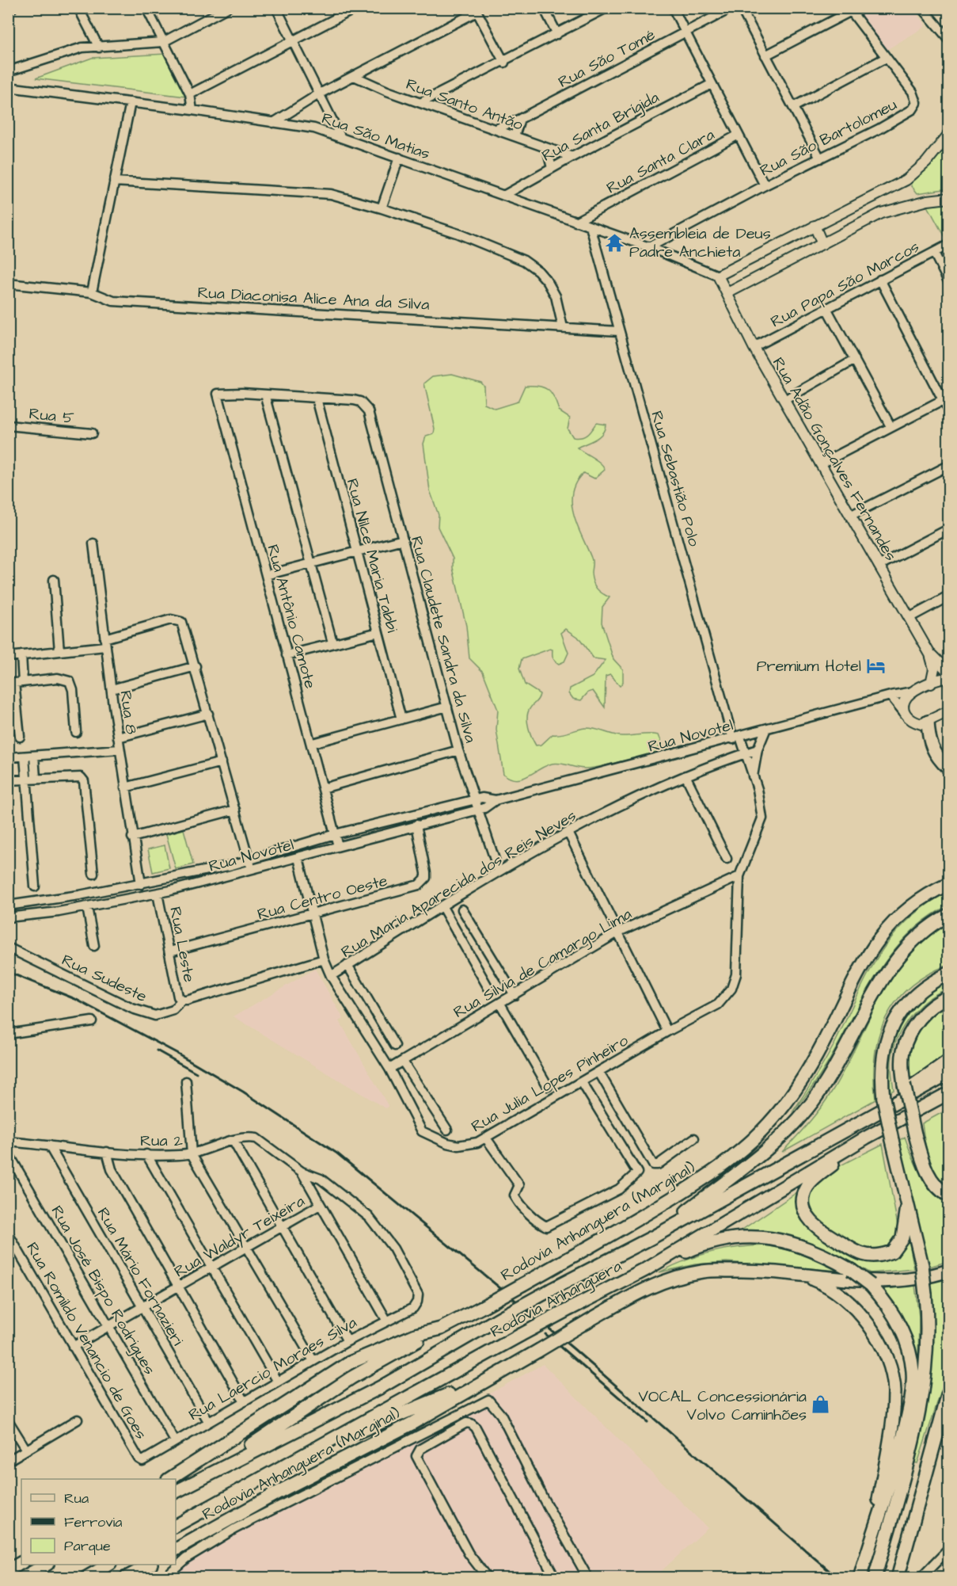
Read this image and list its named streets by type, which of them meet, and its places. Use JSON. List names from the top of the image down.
{
  "streets": {
    "highway": ["Rodovia Anhanguera (Marginal)", "Rodovia Anhanguera"],
    "main road": ["Rua Adão Gonçalves Fernandes"],
    "street": [
      "Rua São Tomé",
      "Rua Santo Antão",
      "Rua Santa Brígida",
      "Rua São Matias",
      "Rua São Bartolomeu",
      "Rua Santa Clara",
      "Rua Papa São Marcos",
      "Rua Diaconisa Alice Ana da Silva",
      "Rua 5",
      "Rua Sebastião Polo",
      "Rua Nilce Maria Tabbi",
      "Rua Antônio Camote",
      "Rua Claudete Sandra da Silva",
      "Rua 8",
      "Rua Novotel",
      "Rua Maria Aparecida dos Reis Neves",
      "Rua Centro Oeste",
      "Rua Leste",
      "Rua Silvia de Camargo Lima",
      "Rua Sudeste",
      "Rua Julia Lopes Pinheiro",
      "Rua 2",
      "Rua Waldyr Teixeira",
      "Rua Mário Fornazieri",
      "Rua José Bispo Rodrigues",
      "Rua Romildo Venancio de Goes",
      "Rua Laercio Moraes Silva"
    ]
  },
  "crossings": [
    ["Rua São Tomé", "Rua Santo Antão"],
    ["Rua Santo Antão", "Rua Santa Brígida"],
    ["Rua Santa Brígida", "Rua São Matias"],
    ["Rua São Matias", "Rua São Bartolomeu"],
    ["Rua São Matias", "Rua Santa Clara"],
    ["Rua São Matias", "Rua Adão Gonçalves Fernandes"],
    ["Rua São Matias", "Rua Sebastião Polo"],
    ["Rua Santa Clara", "Rua Sebastião Polo"],
    ["Rua Papa São Marcos", "Rua Adão Gonçalves Fernandes"],
    ["Rua Diaconisa Alice Ana da Silva", "Rua Sebastião Polo"],
    ["Rua Sebastião Polo", "Rua Novotel"],
    ["Rua Sebastião Polo", "Rua Julia Lopes Pinheiro"],
    ["Rua Nilce Maria Tabbi", "Rua Claudete Sandra da Silva"],
    ["Rua Antônio Camote", "Rua Novotel"],
    ["Rua Claudete Sandra da Silva", "Rua Novotel"],
    ["Rua Claudete Sandra da Silva", "Rua Maria Aparecida dos Reis Neves"],
    ["Rua 8", "Rua Novotel"],
    ["Rua Novotel", "Rua Centro Oeste"],
    ["Rua Novotel", "Rua Leste"],
    ["Rua Novotel", "Rua Julia Lopes Pinheiro"],
    ["Rua Maria Aparecida dos Reis Neves", "Rua Julia Lopes Pinheiro"],
    ["Rua Centro Oeste", "Rua Leste"],
    ["Rua Centro Oeste", "Rua Julia Lopes Pinheiro"],
    ["Rua Leste", "Rua Sudeste"],
    ["Rua Silvia de Camargo Lima", "Rua Julia Lopes Pinheiro"],
    ["Rua Sudeste", "Rua Julia Lopes Pinheiro"],
    ["Rua 2", "Rua Mário Fornazieri"],
    ["Rua 2", "Rua Laercio Moraes Silva"],
    ["Rua Waldyr Teixeira", "Rua Mário Fornazieri"],
    ["Rua Waldyr Teixeira", "Rua José Bispo Rodrigues"],
    ["Rua Waldyr Teixeira", "Rua Romildo Venancio de Goes"],
    ["Rua Mário Fornazieri", "Rua Laercio Moraes Silva"],
    ["Rua José Bispo Rodrigues", "Rua Laercio Moraes Silva"],
    ["Rua Romildo Venancio de Goes", "Rua Laercio Moraes Silva"]
  ],
  "places": {
    "temple": ["Assembleia de Deus Padre Anchieta"],
    "hotel": ["Premium Hotel"],
    "shop": ["VOCAL Concessionária Volvo Caminhões"]
  },
  "legend": ["Rua", "Ferrovia", "Parque"]
}
